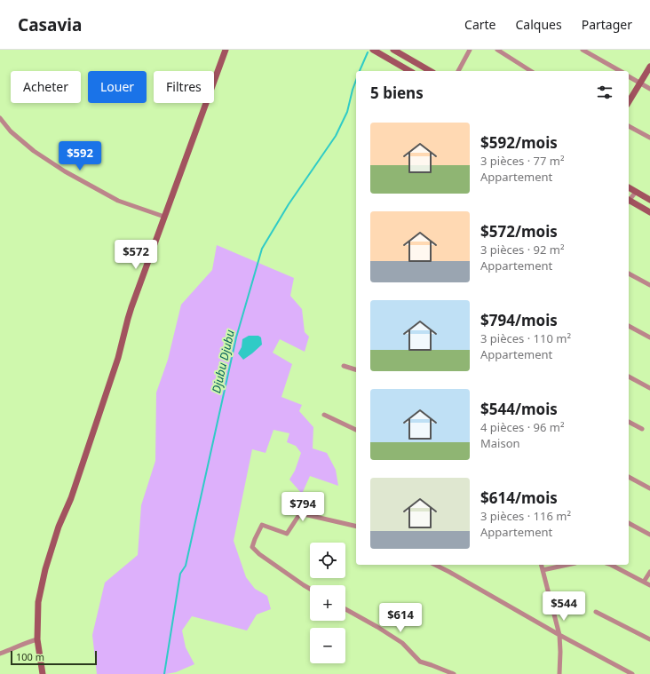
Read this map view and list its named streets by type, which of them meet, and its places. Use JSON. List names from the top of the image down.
{
  "water": ["Djubu Djubu"],
  "scale_bar": "100 m",
  "page": {
    "header": "Casavia",
    "nav": ["Carte", "Calques", "Partager"],
    "chip": ["Acheter", "Louer", "Filtres"],
    "heading": "5 biens",
    "list": [
      {
        "name": "$592/mois",
        "note": "3 pièces · 77 m² · Appartement"
      },
      {
        "name": "$572/mois",
        "note": "3 pièces · 92 m² · Appartement"
      },
      {
        "name": "$794/mois",
        "note": "3 pièces · 110 m² · Appartement"
      },
      {
        "name": "$544/mois",
        "note": "4 pièces · 96 m² · Maison"
      },
      {
        "name": "$614/mois",
        "note": "3 pièces · 116 m² · Appartement"
      }
    ],
    "price": [
      "$592",
      "$572",
      "$794",
      "$544",
      "$614"
    ],
    "map_buttons": ["+", "−"],
    "scale": "100 m"
  }
}
